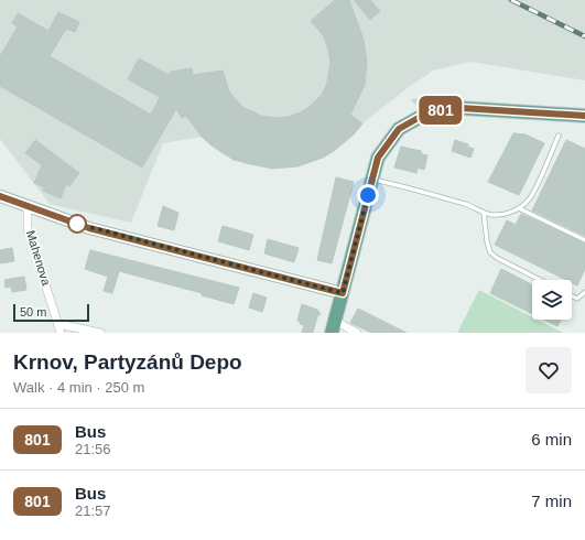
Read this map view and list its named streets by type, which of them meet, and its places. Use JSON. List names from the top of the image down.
{
  "streets": {
    "street": ["Mahenova"]
  },
  "lines": ["bus line 801"],
  "scale_bar": "50 m",
  "page": {
    "on_map": "801",
    "scale": "50 m",
    "heading": ["Krnov, Partyzánů Depo", "Walk · 4 min · 250 m"],
    "list": [
      {
        "mark": "801",
        "name": "Bus",
        "note": "21:56",
        "value": "6 min"
      },
      {
        "mark": "801",
        "name": "Bus",
        "note": "21:57",
        "value": "7 min"
      }
    ]
  }
}
